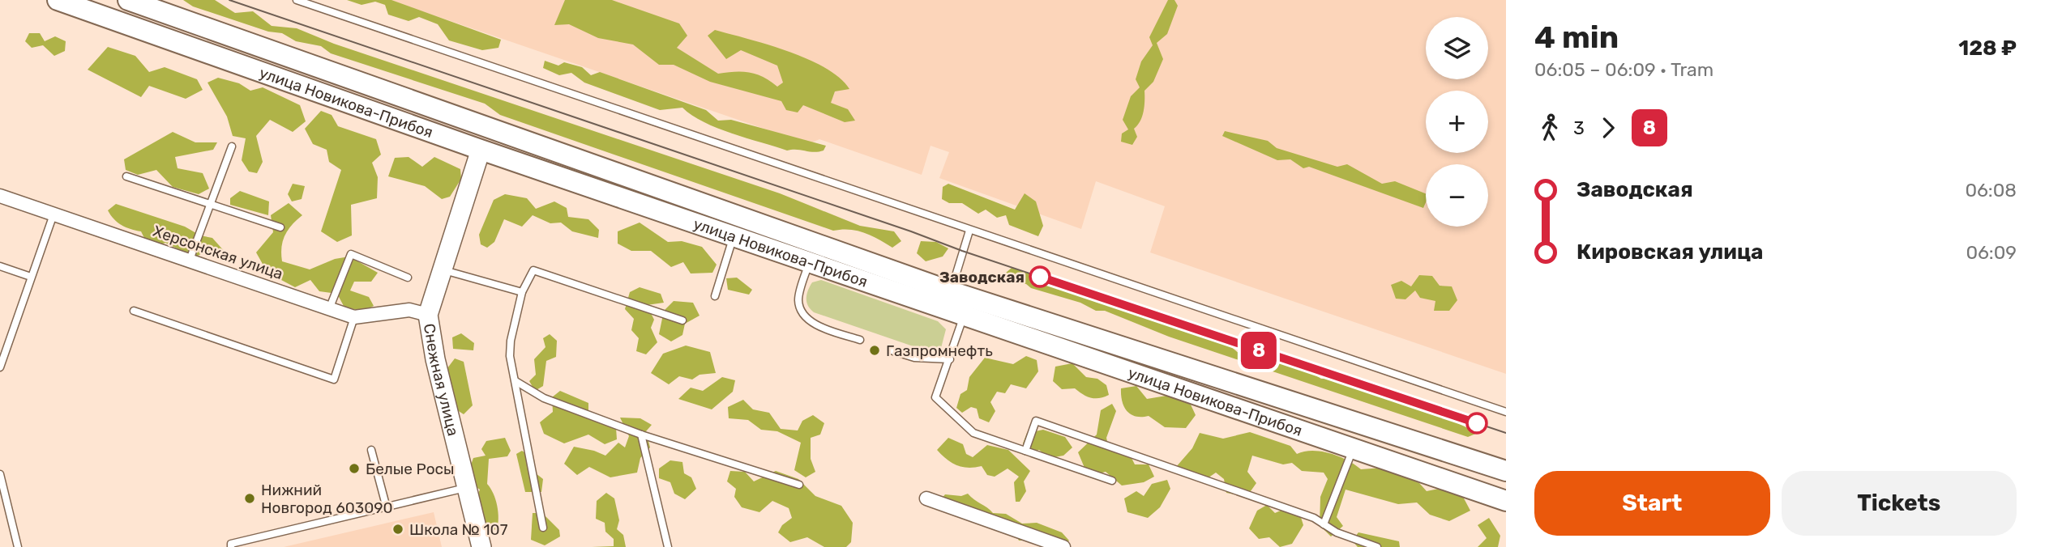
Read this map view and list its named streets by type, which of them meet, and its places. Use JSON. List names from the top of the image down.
{
  "streets": {
    "main road": ["улица Новикова-Прибоя"],
    "street": ["Херсонская улица", "Снежная улица"]
  },
  "crossings": [
    ["улица Новикова-Прибоя", "Снежная улица"],
    ["Херсонская улица", "Снежная улица"]
  ],
  "places": [
    "Заводская",
    "Газпромнефть",
    "Белые Росы",
    "Нижний Новгород 603090",
    "Школа № 107"
  ],
  "lines": ["tram line 8"],
  "page": {
    "on_map": "8",
    "heading": ["4 min", "06:05 – 06:09 · Tram", "128 ₽"],
    "map_buttons": ["+", "−"],
    "legs": ["3", "8"],
    "list": [
      {
        "name": "Заводская",
        "value": "06:08"
      },
      {
        "name": "Кировская улица",
        "value": "06:09"
      }
    ],
    "buttons": ["Start", "Tickets"]
  }
}
